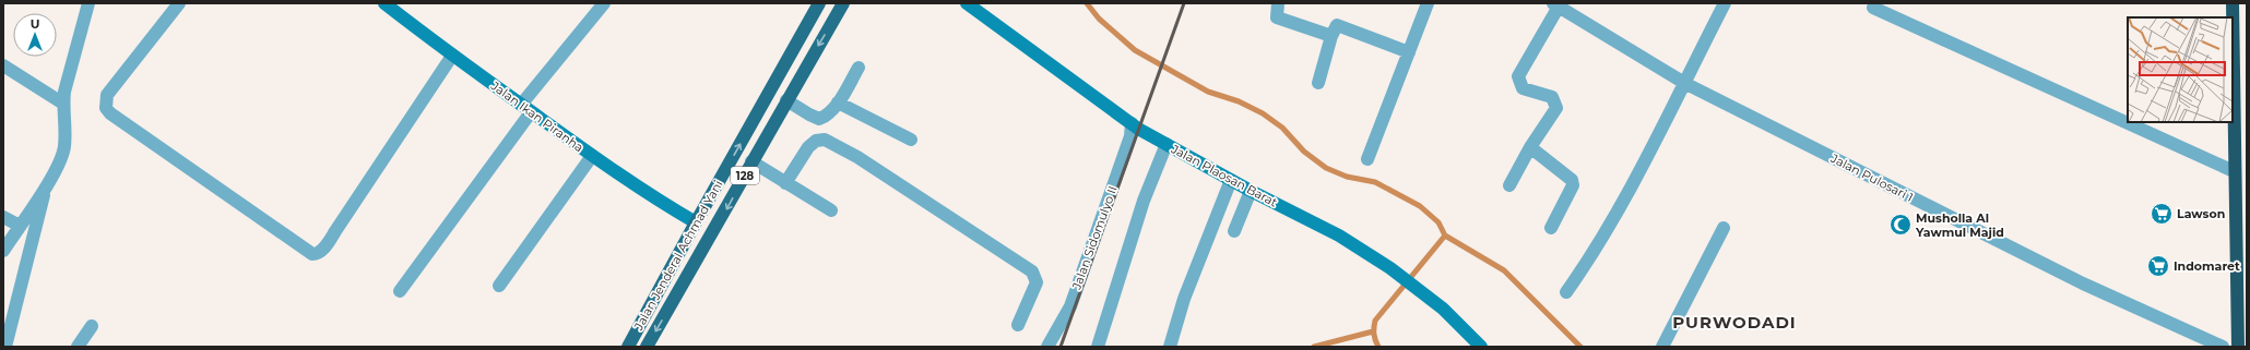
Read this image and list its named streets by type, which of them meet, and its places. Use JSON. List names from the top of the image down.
{
  "streets": {
    "main road": ["128", "Jalan Jenderal Achmad Yani"],
    "street": [
      "Jalan Ikan Piranha",
      "Jalan Plaosan Barat",
      "Jalan Pulosari 1",
      "Jalan Sidomulyo II"
    ]
  },
  "crossings": [
    ["Jalan Ikan Piranha", "Jalan Jenderal Achmad Yani"],
    ["Jalan Plaosan Barat", "Jalan Sidomulyo II"]
  ],
  "districts": ["PURWODADI"],
  "places": {
    "supermarket": ["Lawson", "Indomaret"],
    "mosque": ["Musholla Al Yawmul Majid"]
  },
  "north": "top"
}
